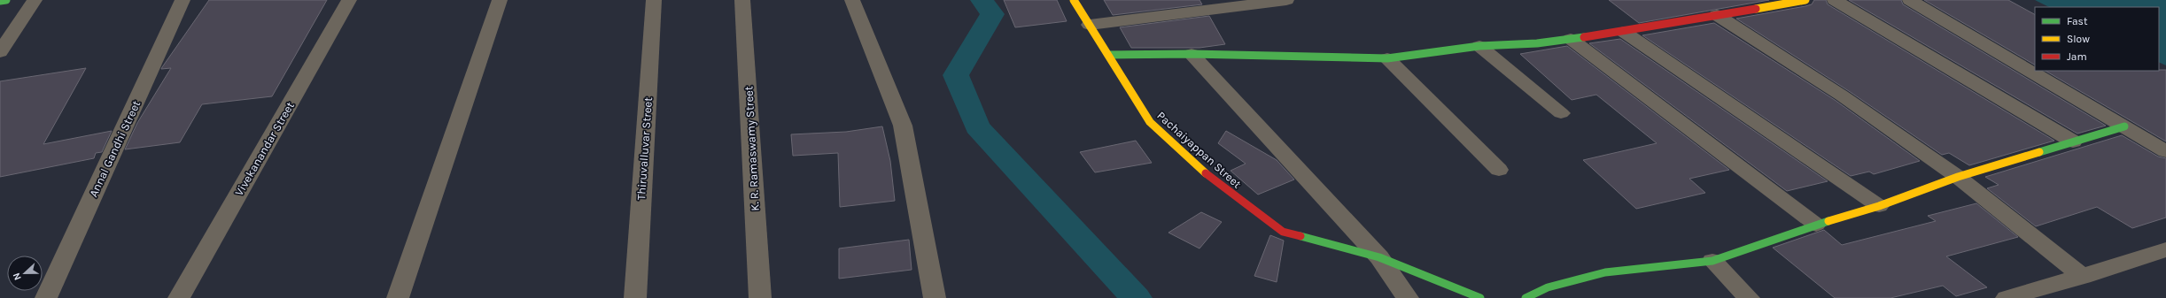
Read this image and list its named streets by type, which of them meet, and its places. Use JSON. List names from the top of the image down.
{
  "streets": {
    "street": [
      "Annal Gandhi Street",
      "Vivekanandar Street",
      "Thiruvalluvar Street",
      "K. R. Ramaswamy Street",
      "Pachaiyappan Street"
    ]
  },
  "legend": ["Fast", "Slow", "Jam"],
  "north": "left"
}
